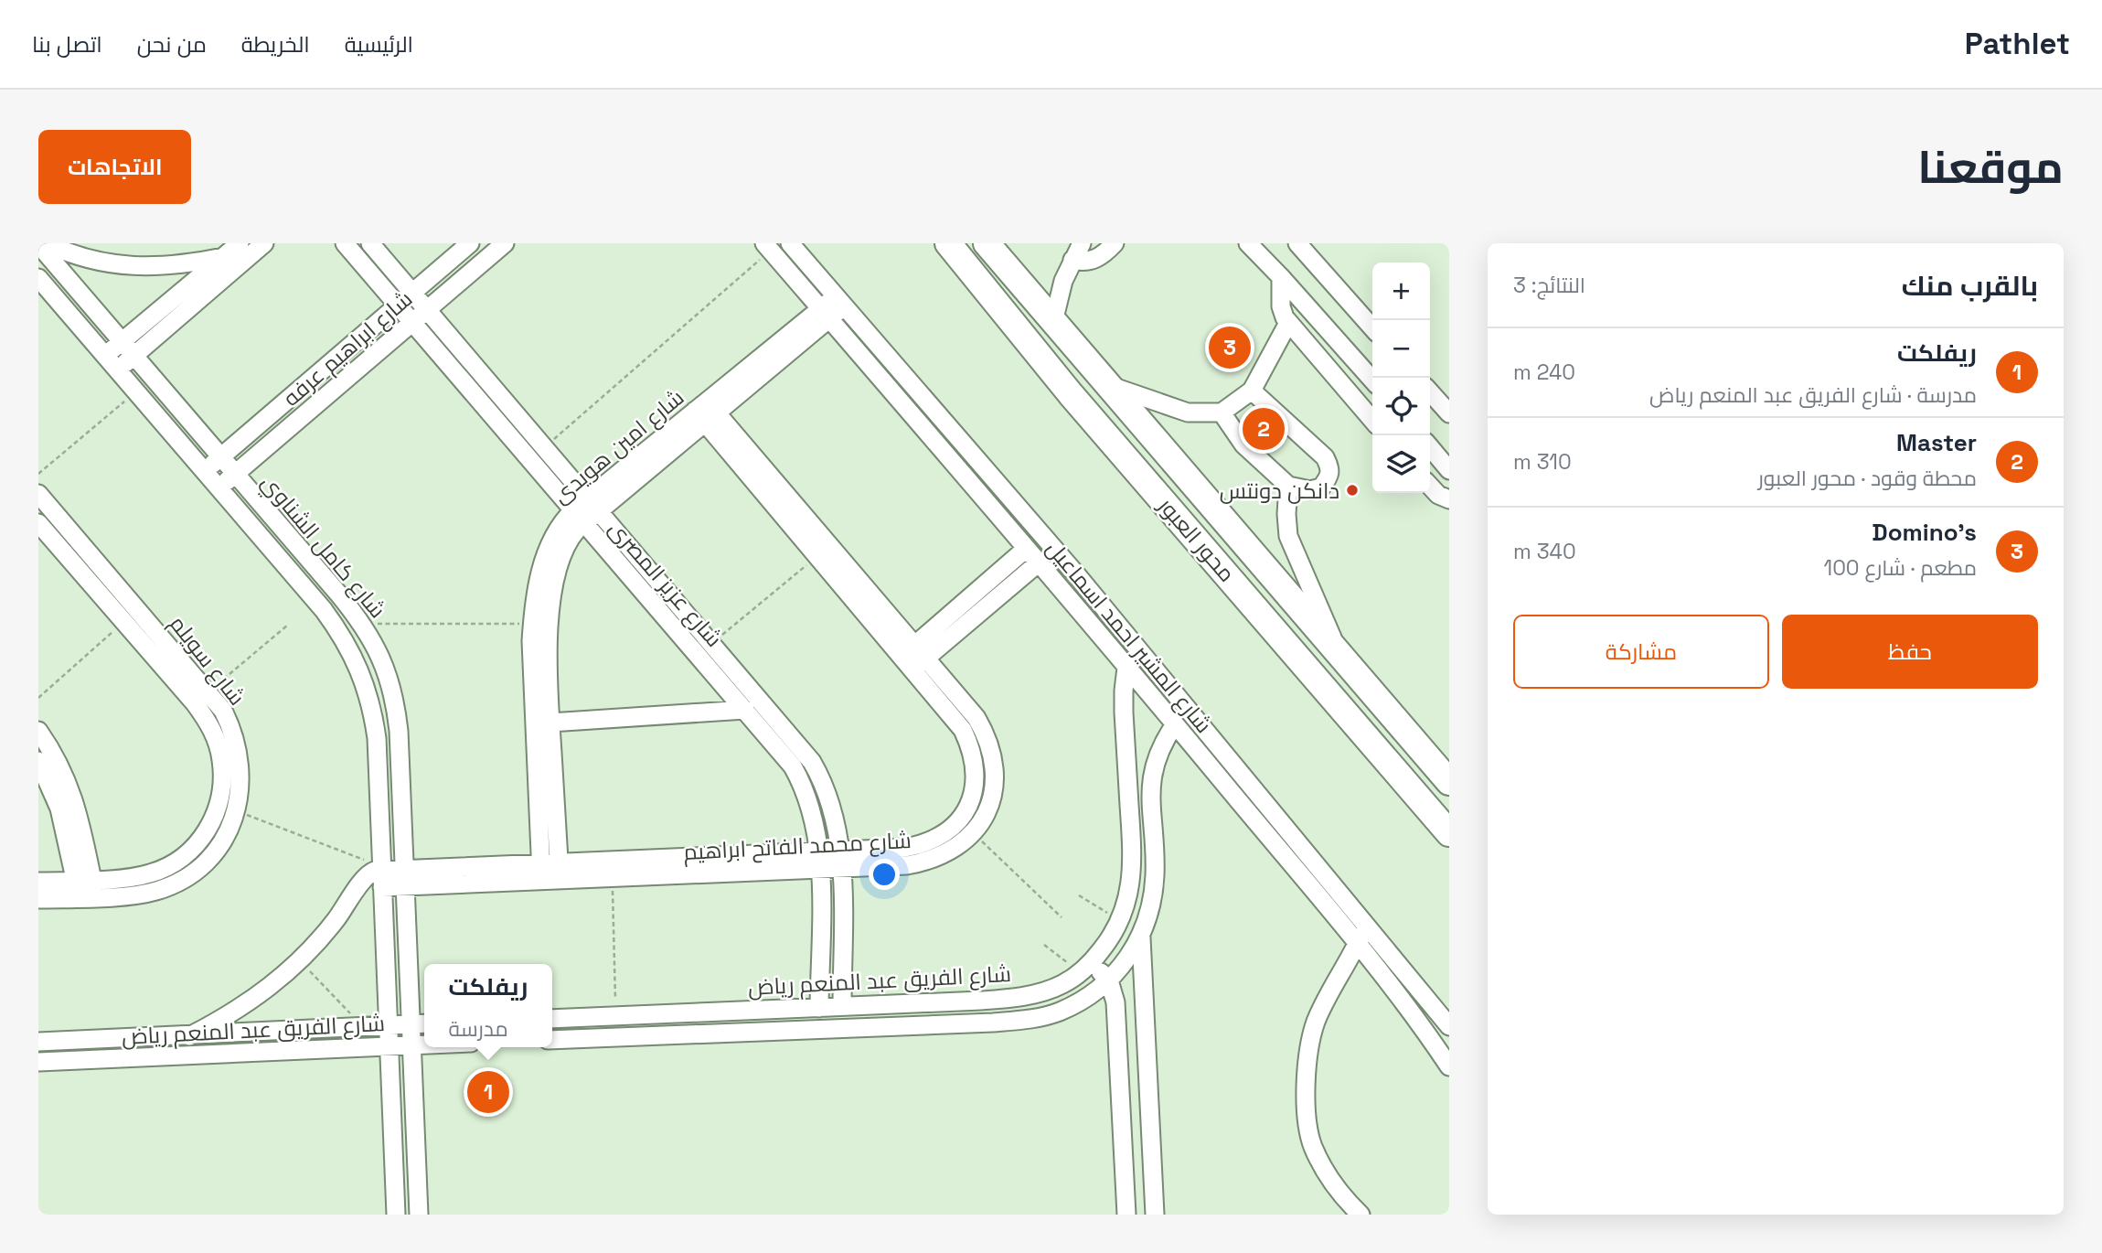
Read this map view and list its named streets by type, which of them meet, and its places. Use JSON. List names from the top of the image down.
{
  "streets": {
    "highway": ["محور العبور"],
    "street": [
      "شارع ابراهيم عرفه",
      "شارع امين هويدى",
      "شارع كامل الشناوي",
      "شارع عزيز المصرى",
      "شارع المشير احمد اسماعيل",
      "شارع سويلم",
      "شارع محمد الفاتح ابراهيم",
      "شارع الفريق عبد المنعم رياض"
    ]
  },
  "crossings": [
    ["شارع ابراهيم عرفه", "شارع كامل الشناوي"],
    ["شارع ابراهيم عرفه", "شارع عزيز المصرى"],
    ["شارع امين هويدى", "شارع عزيز المصرى"],
    ["شارع امين هويدى", "شارع المشير احمد اسماعيل"],
    ["شارع امين هويدى", "شارع محمد الفاتح ابراهيم"],
    ["شارع كامل الشناوي", "شارع محمد الفاتح ابراهيم"],
    ["شارع كامل الشناوي", "شارع الفريق عبد المنعم رياض"],
    ["شارع عزيز المصرى", "شارع محمد الفاتح ابراهيم"],
    ["شارع عزيز المصرى", "شارع الفريق عبد المنعم رياض"],
    ["شارع المشير احمد اسماعيل", "شارع الفريق عبد المنعم رياض"]
  ],
  "places": ["دانكن دونتس"],
  "page": {
    "header": "Pathlet",
    "nav": [
      "الرئيسية",
      "الخريطة",
      "من نحن",
      "اتصل بنا"
    ],
    "title": "موقعنا",
    "buttons": [
      "الاتجاهات",
      ["حفظ", "مشاركة"]
    ],
    "heading": ["بالقرب منك", "النتائج: 3"],
    "map_buttons": ["+", "−"],
    "pins": ["3", "2", "1"],
    "list": [
      {
        "mark": "1",
        "name": "ريفلكت",
        "note": "مدرسة · شارع الفريق عبد المنعم رياض",
        "value": "240 m"
      },
      {
        "mark": "2",
        "name": "Master",
        "note": "محطة وقود · محور العبور",
        "value": "310 m"
      },
      {
        "mark": "3",
        "name": "Domino's",
        "note": "مطعم · شارع 100",
        "value": "340 m"
      }
    ],
    "popup": ["ريفلكت", "مدرسة"]
  }
}
